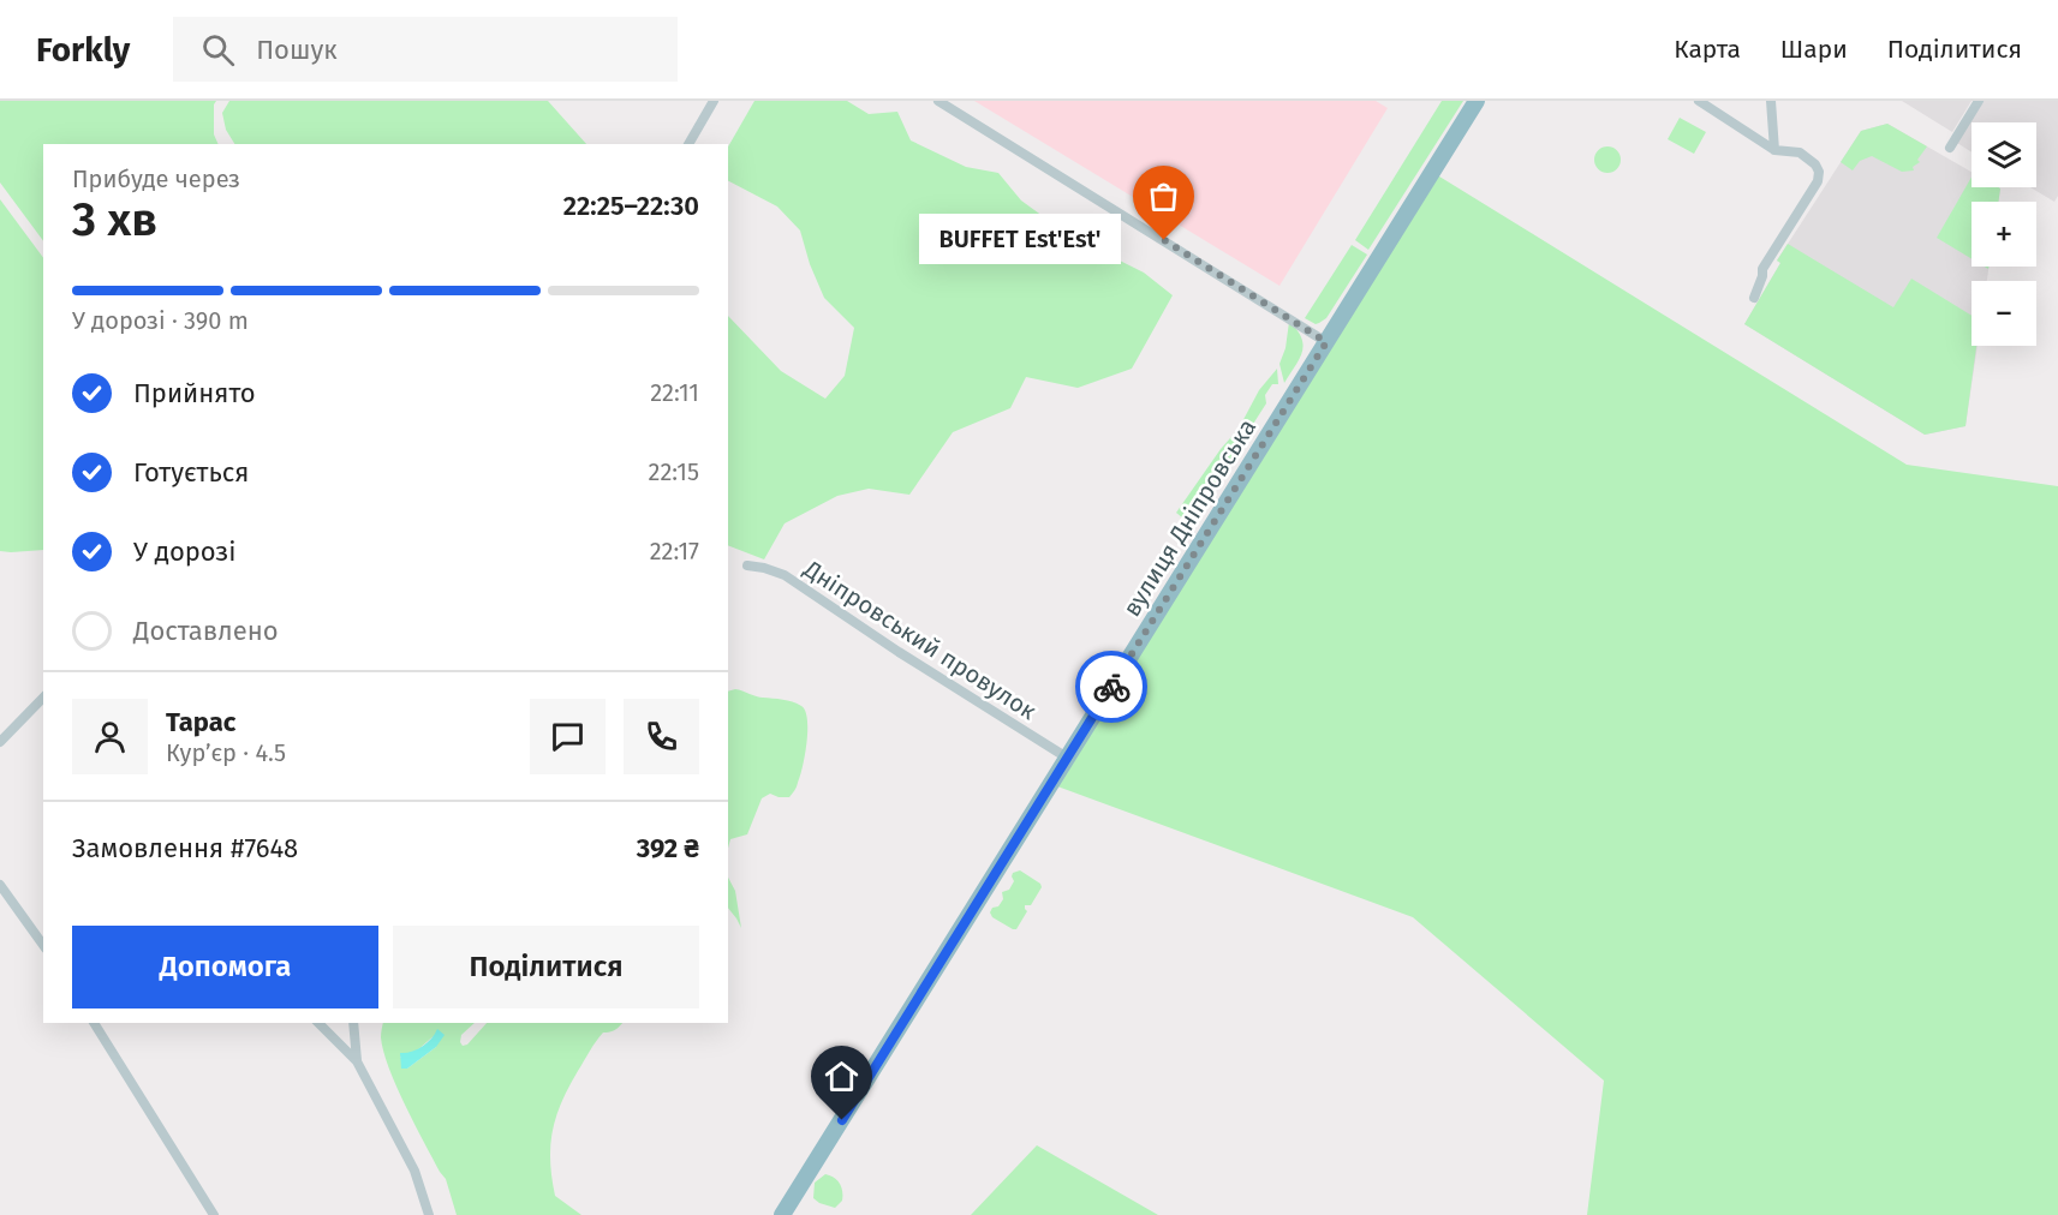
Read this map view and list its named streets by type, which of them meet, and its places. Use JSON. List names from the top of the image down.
{
  "streets": {
    "highway": ["вулиця Дніпровська"],
    "street": ["Дніпровський провулок"]
  },
  "crossings": [
    ["вулиця Дніпровська", "Дніпровський провулок"]
  ],
  "places": ["BUFFET Est'Est'"],
  "page": {
    "header": "Forkly",
    "search": "Пошук",
    "nav": ["Карта", "Шари", "Поділитися"],
    "map_buttons": ["+", "−"],
    "heading": ["3 хв", "Прибуде через", "22:25–22:30"],
    "panel": [
      "Тарас",
      "Кур’єр · 4.5",
      "Замовлення #7648",
      "392 ₴"
    ],
    "bubble": "BUFFET Est'Est'",
    "bar": "У дорозі · 390 m",
    "list": [
      ["Прийнято", "22:11"],
      ["Готується", "22:15"],
      ["У дорозі", "22:17"],
      "Доставлено"
    ],
    "buttons": ["Допомога", "Поділитися"]
  }
}
